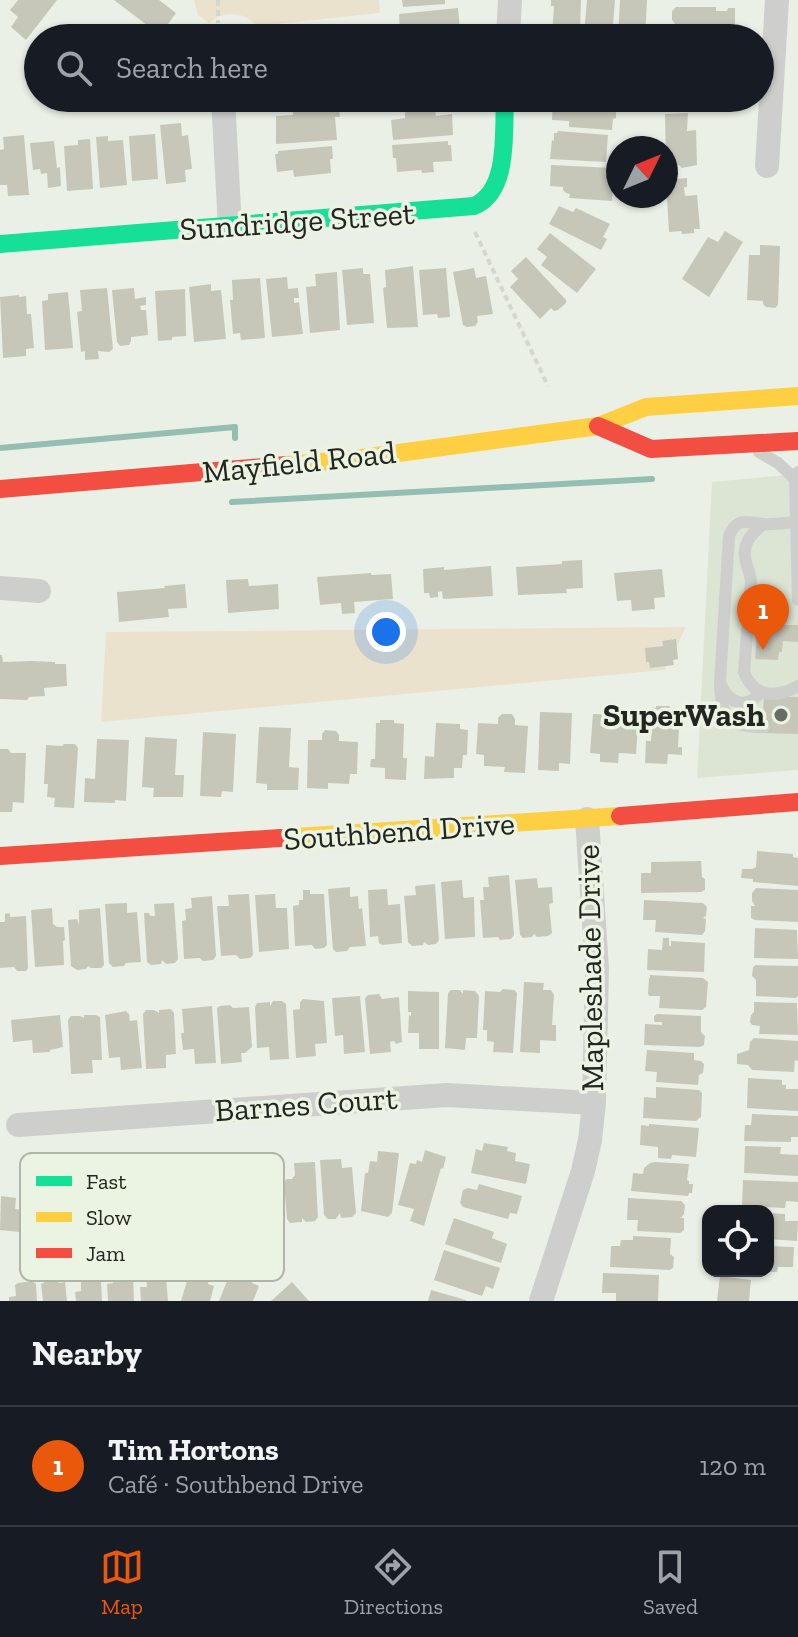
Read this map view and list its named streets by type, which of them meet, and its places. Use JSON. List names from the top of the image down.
{
  "streets": {
    "street": [
      "Sundridge Street",
      "Mayfield Road",
      "Southbend Drive",
      "Mapleshade Drive",
      "Barnes Court"
    ]
  },
  "crossings": [
    ["Southbend Drive", "Mapleshade Drive"],
    ["Mapleshade Drive", "Barnes Court"]
  ],
  "places": ["SuperWash"],
  "legend": ["Fast", "Slow", "Jam"],
  "north": "top right",
  "page": {
    "search": "Search here",
    "pins": "1",
    "heading": "Nearby",
    "list": [
      {
        "mark": "1",
        "name": "Tim Hortons",
        "note": "Café · Southbend Drive",
        "value": "120 m"
      }
    ],
    "nav": ["Map", "Directions", "Saved"]
  }
}
